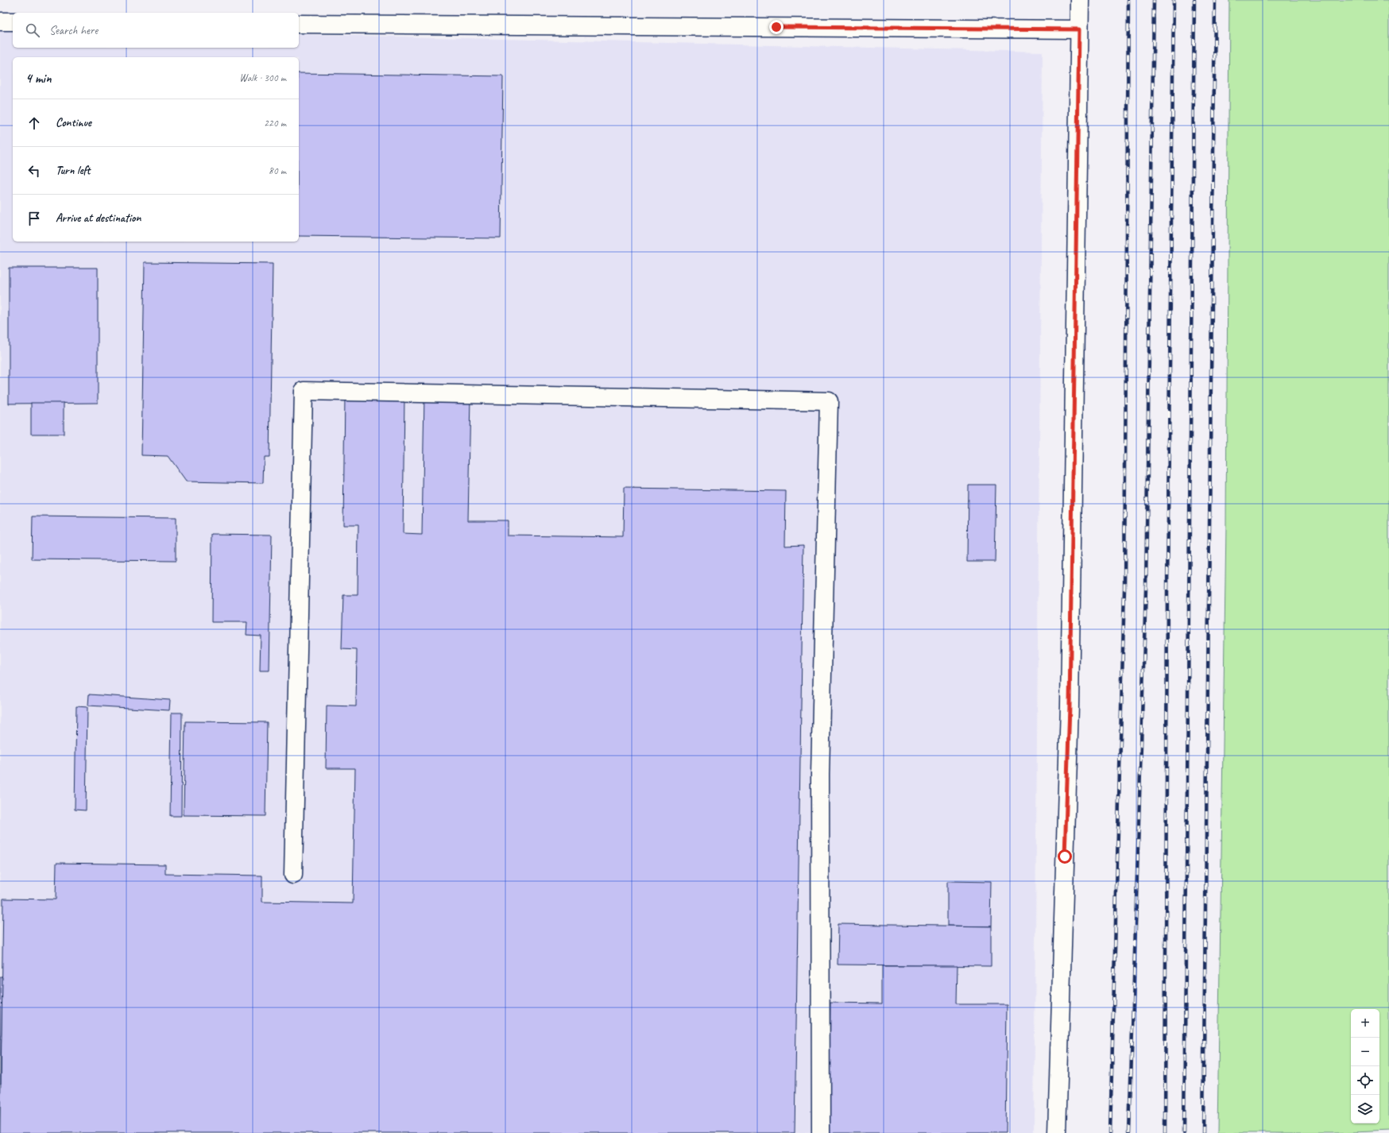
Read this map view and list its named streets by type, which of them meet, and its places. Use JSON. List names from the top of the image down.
{
  "page": {
    "search": "Search here",
    "heading": ["4 min", "Walk · 300 m"],
    "list": [
      ["Continue", "220 m"],
      ["Turn left", "80 m"],
      "Arrive at destination"
    ],
    "map_buttons": ["+", "−"]
  }
}
